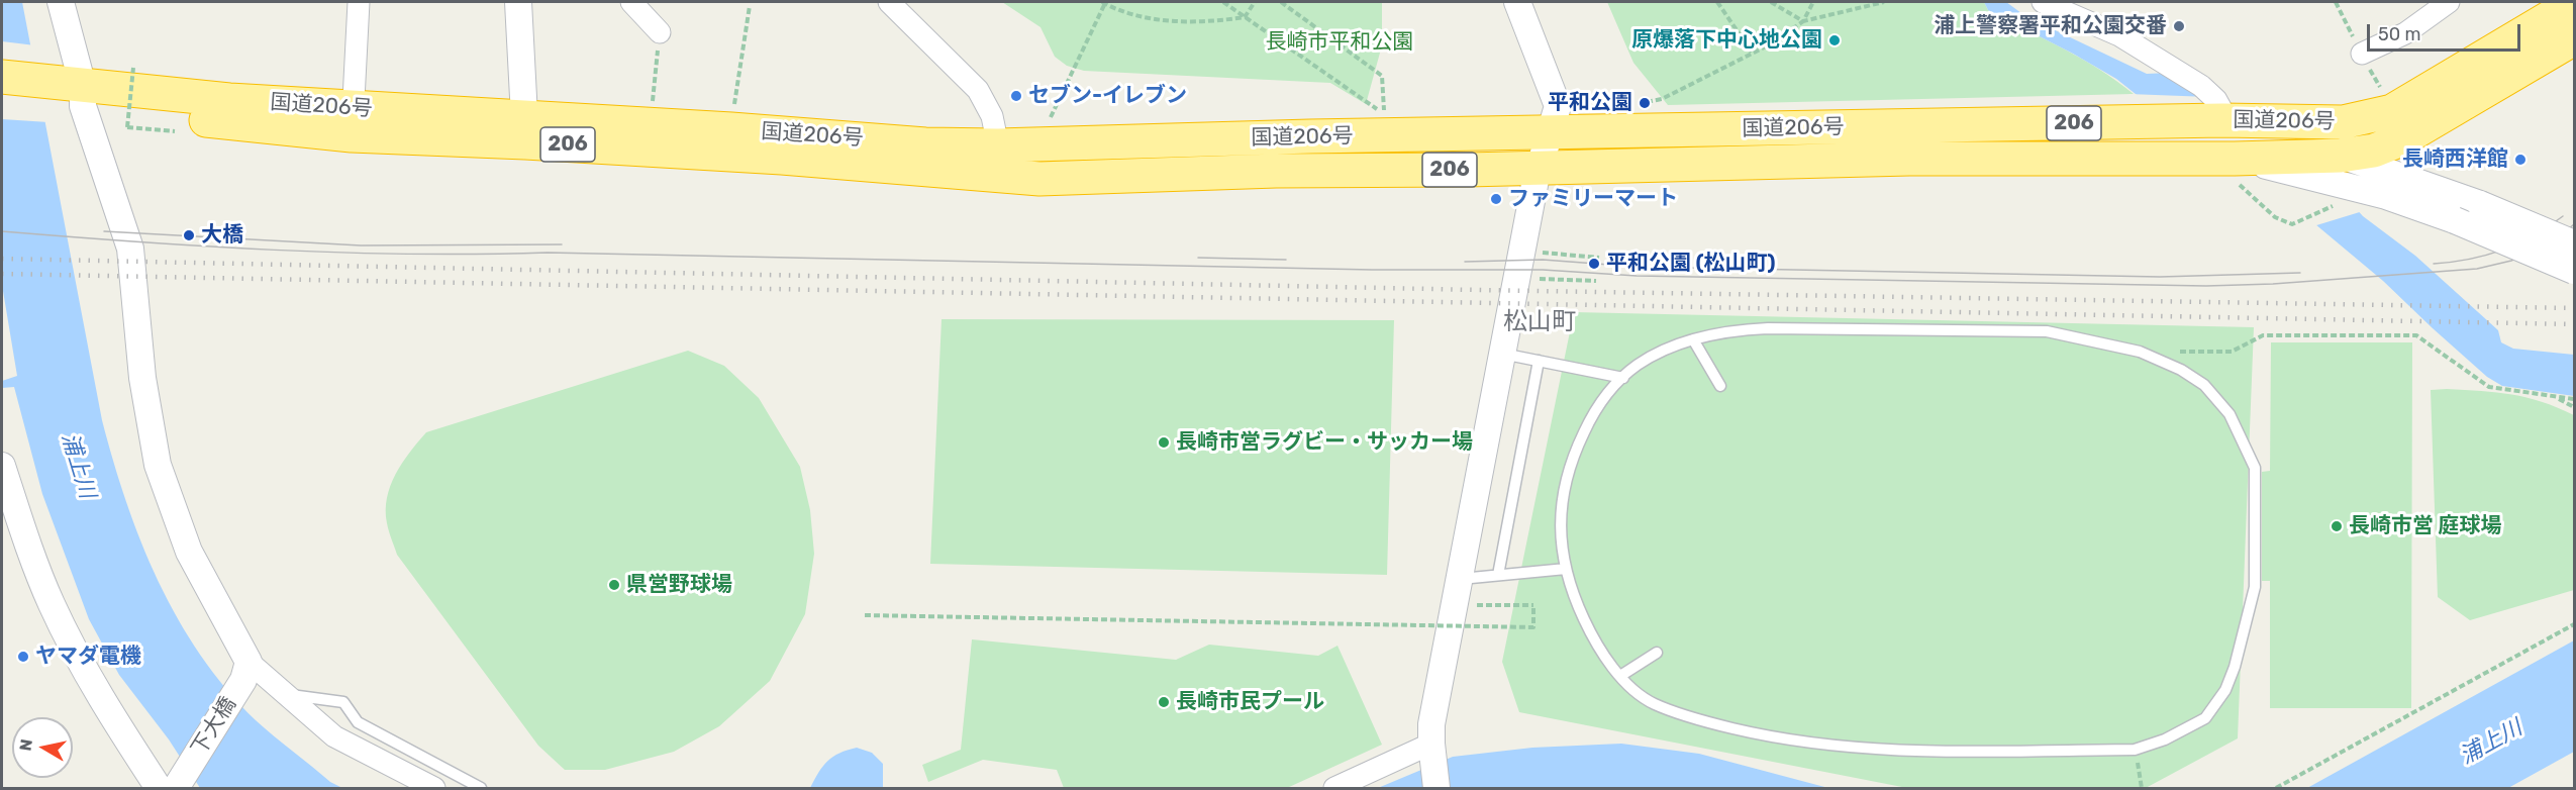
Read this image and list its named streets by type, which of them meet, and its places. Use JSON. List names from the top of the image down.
{
  "streets": {
    "highway": ["国道206号", "206"],
    "street": ["下大橋"]
  },
  "districts": ["松山町"],
  "water": ["浦上川"],
  "parks": ["長崎市平和公園"],
  "places": [
    "浦上警察署平和公園交番",
    "原爆落下中心地公園",
    "セブン-イレブン",
    "平和公園",
    "長崎西洋館",
    "ファミリーマート",
    "大橋",
    "平和公園 (松山町)",
    "長崎市営ラグビー・サッカー場",
    "長崎市営 庭球場",
    "県営野球場",
    "ヤマダ電機",
    "長崎市民プール"
  ],
  "scale_bar": "50 m",
  "north": "left"
}
